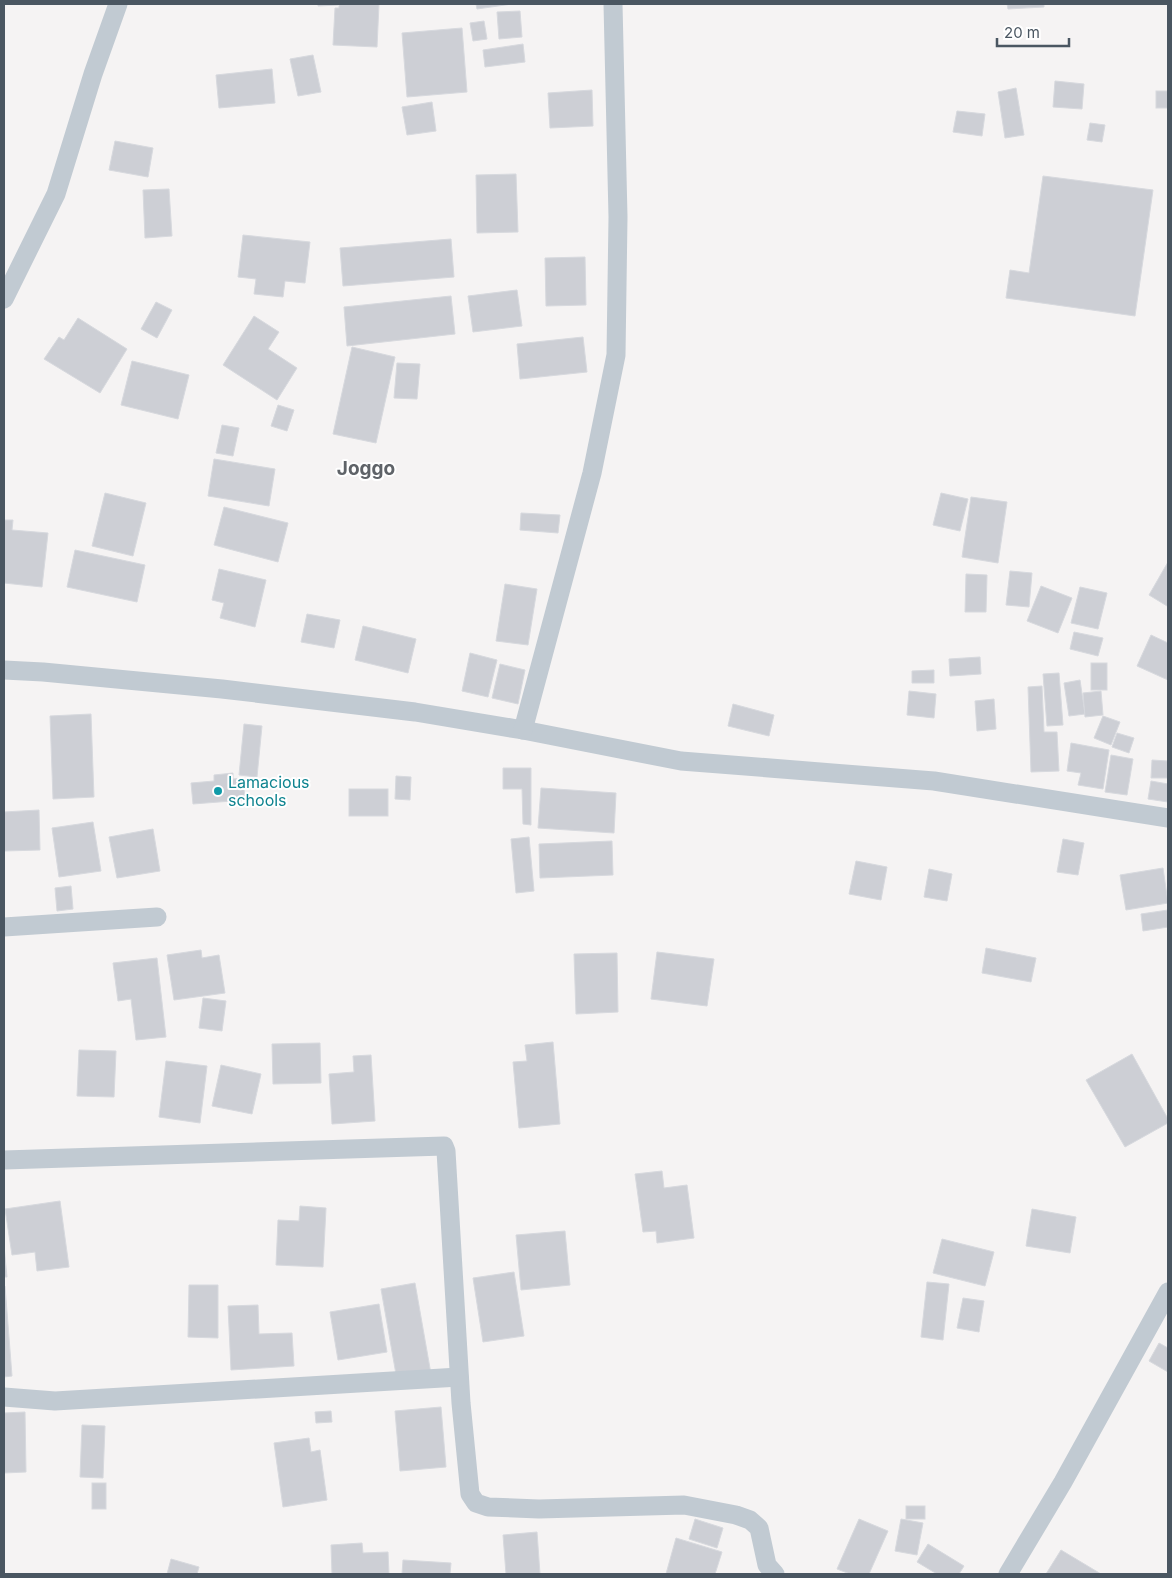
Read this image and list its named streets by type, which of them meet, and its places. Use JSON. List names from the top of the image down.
{
  "districts": ["Joggo"],
  "places": ["Lamacious schools"],
  "scale_bar": "20 m"
}
